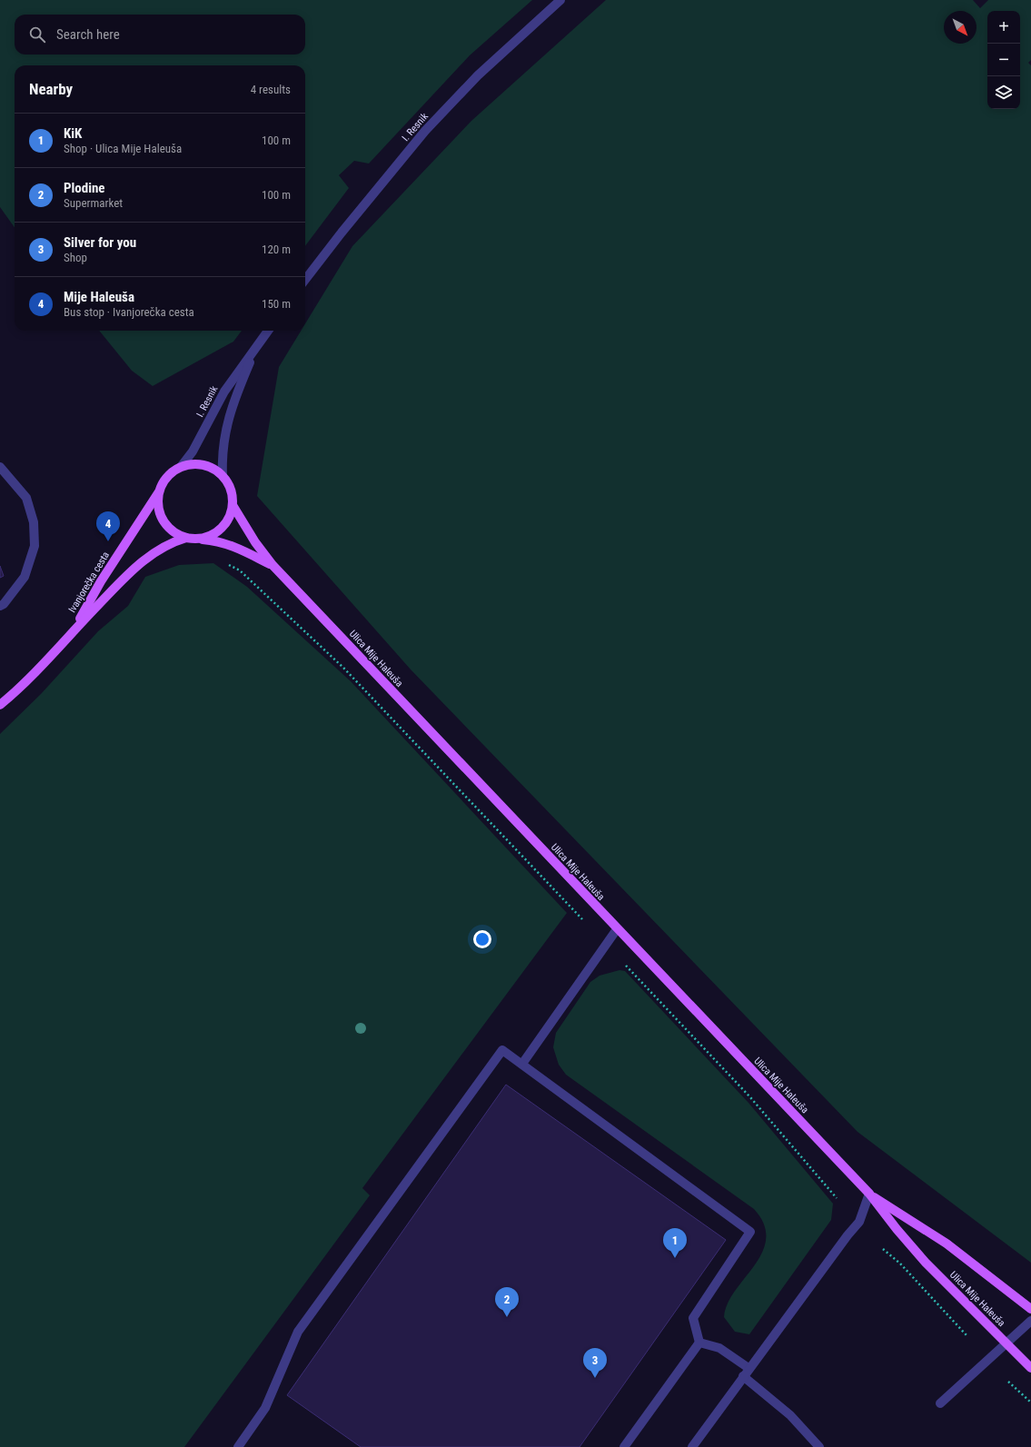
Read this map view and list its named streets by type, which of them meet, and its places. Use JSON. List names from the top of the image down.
{
  "streets": {
    "main road": ["Ivanjorečka cesta", "Ulica Mije Haleuša"],
    "street": ["I. Resnik"]
  },
  "crossings": [
    ["I. Resnik", "Ivanjorečka cesta"],
    ["I. Resnik", "Ulica Mije Haleuša"],
    ["Ivanjorečka cesta", "Ulica Mije Haleuša"]
  ],
  "north": "bottom right",
  "page": {
    "map_buttons": ["+", "−"],
    "search": "Search here",
    "heading": ["Nearby", "4 results"],
    "list": [
      {
        "mark": "1",
        "name": "KiK",
        "note": "Shop · Ulica Mije Haleuša",
        "value": "100 m"
      },
      {
        "mark": "2",
        "name": "Plodine",
        "note": "Supermarket",
        "value": "100 m"
      },
      {
        "mark": "3",
        "name": "Silver for you",
        "note": "Shop",
        "value": "120 m"
      },
      {
        "mark": "4",
        "name": "Mije Haleuša",
        "note": "Bus stop · Ivanjorečka cesta",
        "value": "150 m"
      }
    ],
    "pins": [
      "4",
      "1",
      "2",
      "3"
    ]
  }
}
